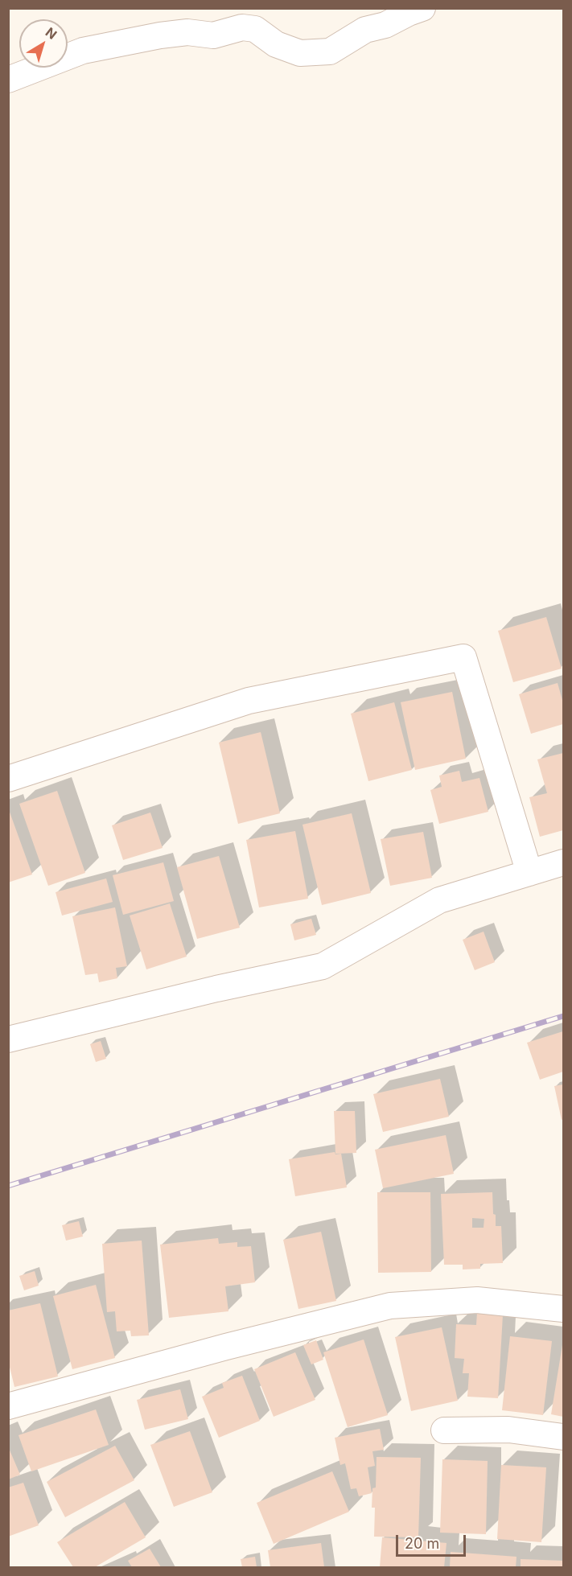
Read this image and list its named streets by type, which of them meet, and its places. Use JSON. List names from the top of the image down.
{
  "scale_bar": "20 m",
  "north": "top right"
}
